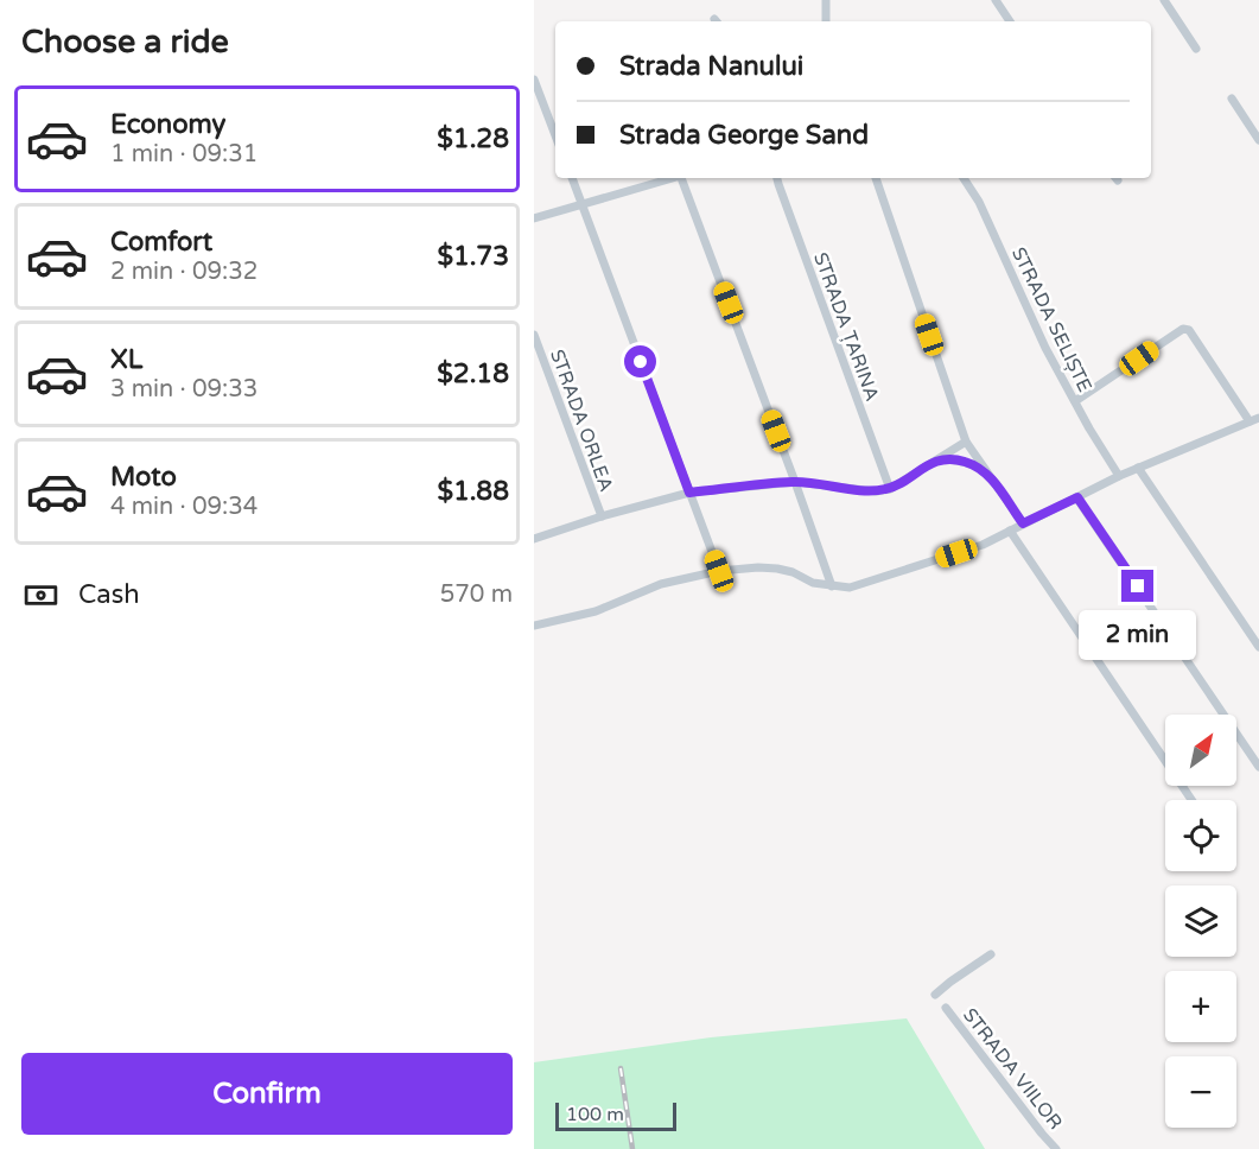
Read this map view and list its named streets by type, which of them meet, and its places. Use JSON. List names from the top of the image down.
{
  "streets": {
    "street": [
      "STRADA SELIȘTE",
      "STRADA ȚARINA",
      "STRADA ORLEA",
      "STRADA VIILOR"
    ]
  },
  "scale_bar": "100 m",
  "north": "top right",
  "page": {
    "heading": "Choose a ride",
    "banner": ["Strada Nanului", "Strada George Sand"],
    "list": [
      {
        "name": "Economy",
        "note": "1 min · 09:31",
        "value": "$1.28"
      },
      {
        "name": "Comfort",
        "note": "2 min · 09:32",
        "value": "$1.73"
      },
      {
        "name": "XL",
        "note": "3 min · 09:33",
        "value": "$2.18"
      },
      {
        "name": "Moto",
        "note": "4 min · 09:34",
        "value": "$1.88"
      }
    ],
    "pay": ["Cash", "570 m"],
    "bubble": "2 min",
    "map_buttons": ["+", "−"],
    "buttons": "Confirm",
    "scale": "100 m"
  }
}
